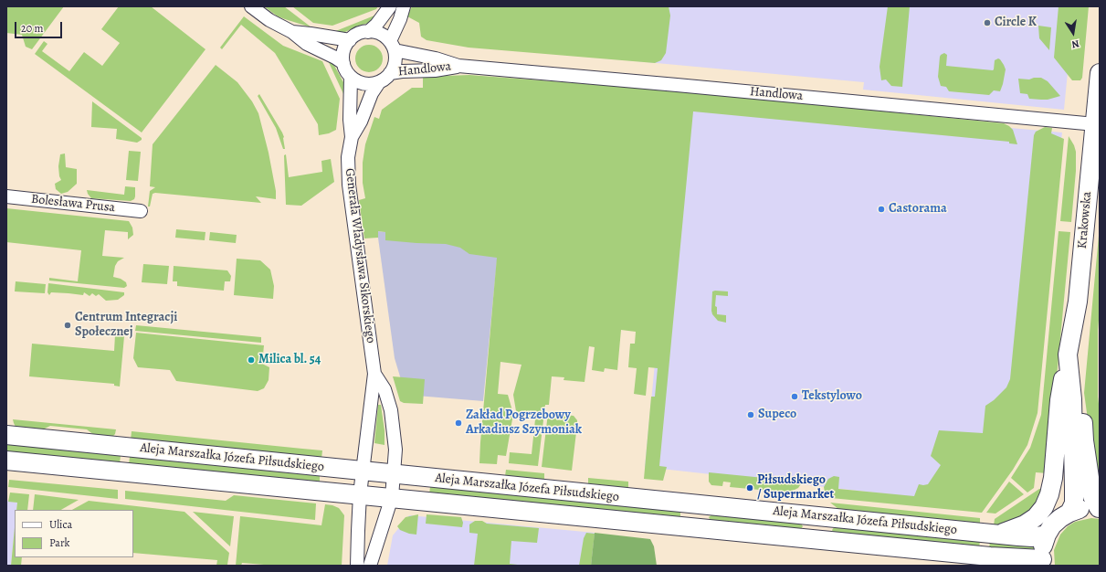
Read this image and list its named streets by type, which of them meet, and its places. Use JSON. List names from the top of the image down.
{
  "streets": {
    "street": [
      "Handlowa",
      "Bolesława Prusa",
      "Krakowska",
      "Generała Władysława Sikorskiego",
      "Aleja Marszałka Józefa Piłsudskiego"
    ]
  },
  "crossings": [
    ["Handlowa", "Krakowska"],
    ["Handlowa", "Generała Władysława Sikorskiego"],
    ["Generała Władysława Sikorskiego", "Aleja Marszałka Józefa Piłsudskiego"]
  ],
  "places": [
    "Circle K",
    "Castorama",
    "Centrum Integracji Społecznej",
    "Milica bl. 54",
    "Tekstylowo",
    "Supeco",
    "Zakład Pogrzebowy Arkadiusz Szymoniak",
    "Piłsudskiego / Supermarket"
  ],
  "legend": ["Ulica", "Park"],
  "scale_bar": "20 m",
  "north": "bottom"
}
